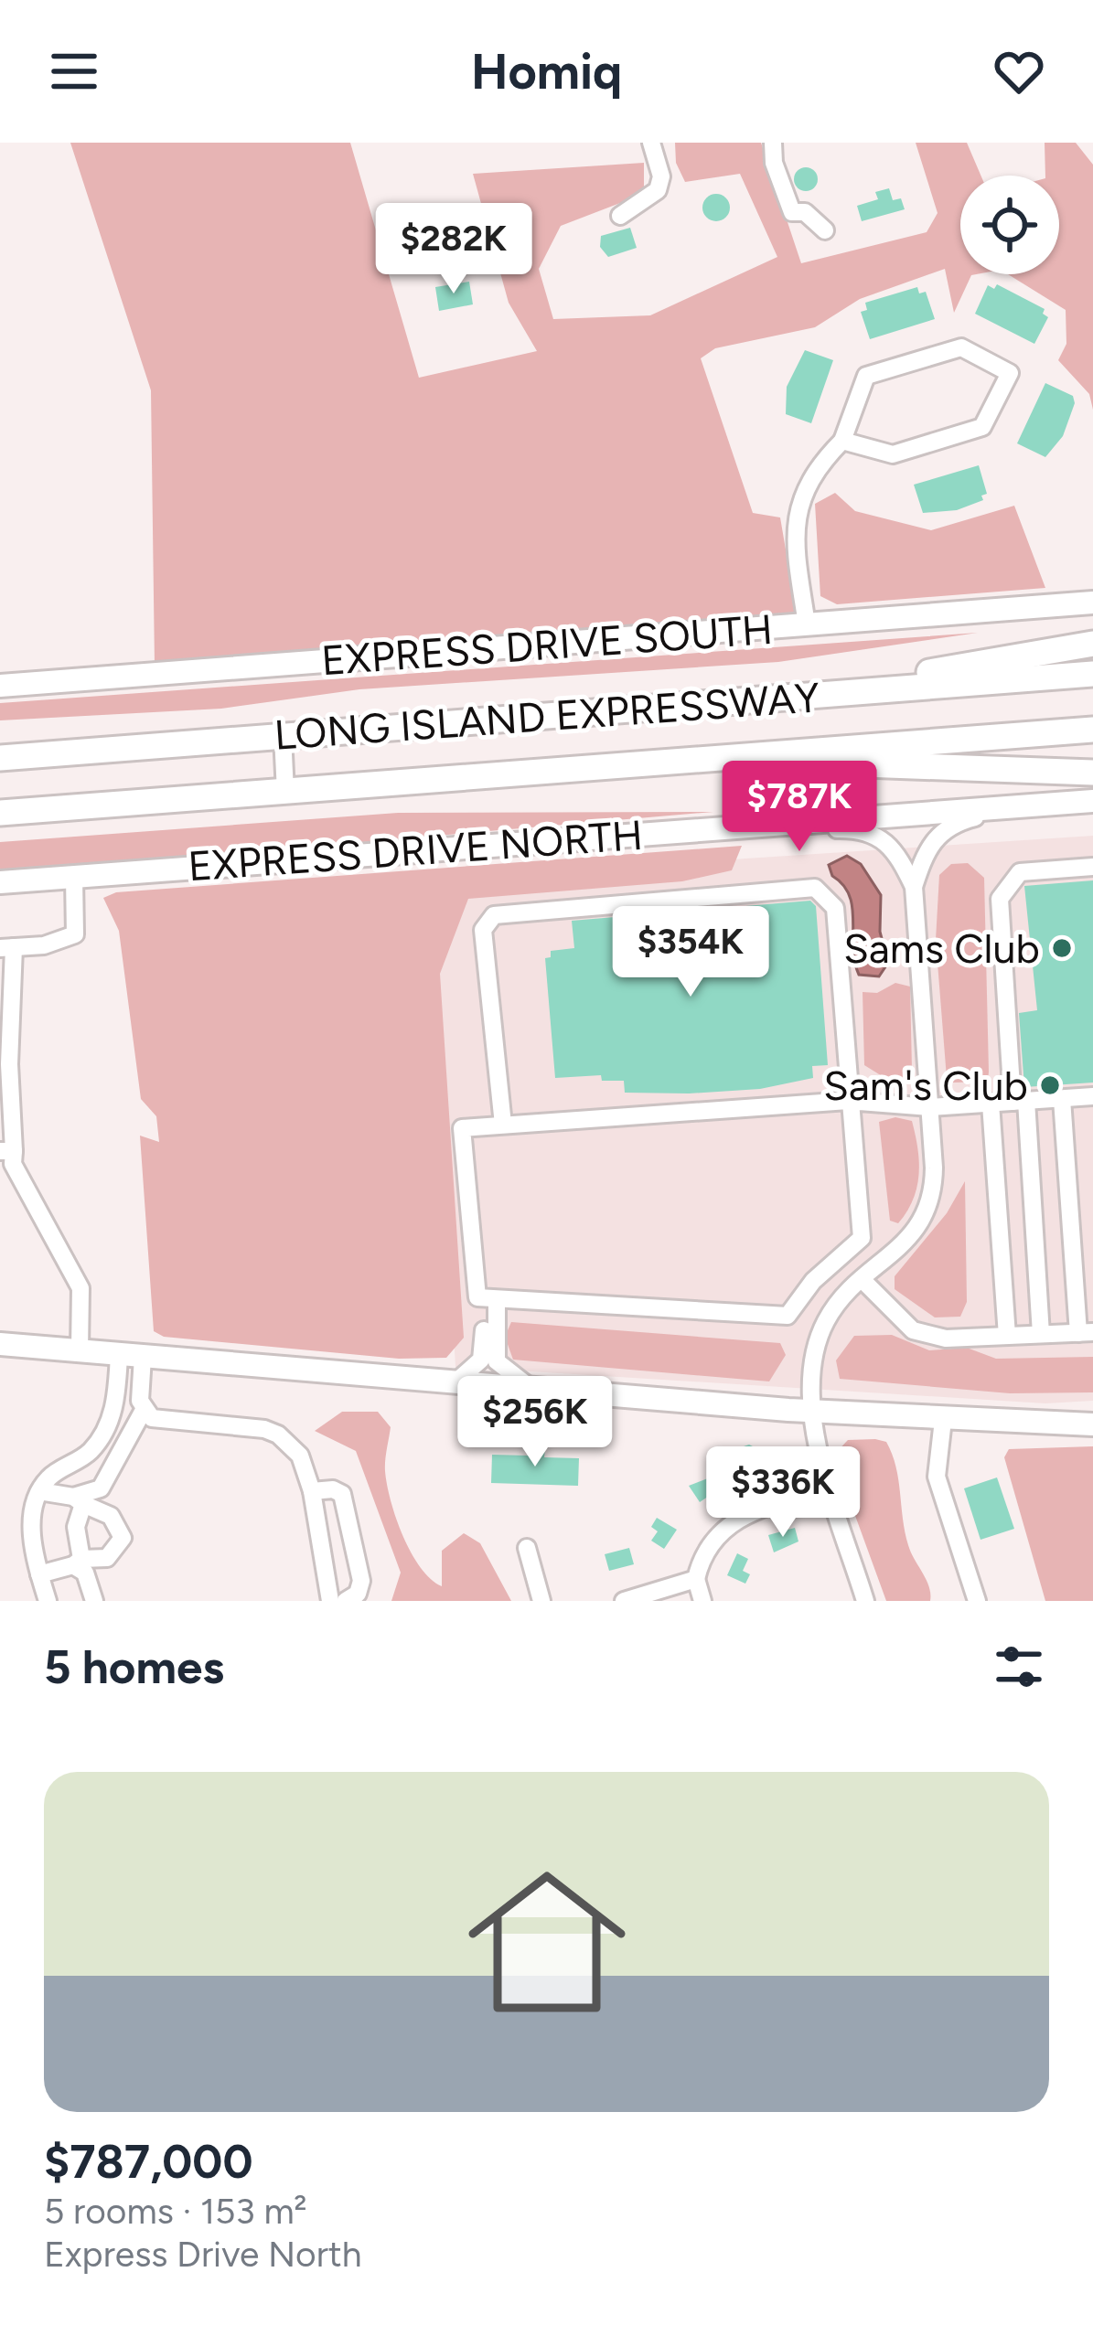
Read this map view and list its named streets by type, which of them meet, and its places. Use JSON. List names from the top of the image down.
{
  "streets": {
    "highway": ["LONG ISLAND EXPRESSWAY"],
    "main road": ["EXPRESS DRIVE SOUTH", "EXPRESS DRIVE NORTH"]
  },
  "places": ["Sams Club", "Sam's Club"],
  "page": {
    "header": "Homiq",
    "price": [
      "$282K",
      "$787K",
      "$354K",
      "$256K",
      "$336K"
    ],
    "heading": "5 homes",
    "list": [
      {
        "name": "$787,000",
        "note": "5 rooms · 153 m² · Express Drive North"
      }
    ]
  }
}
